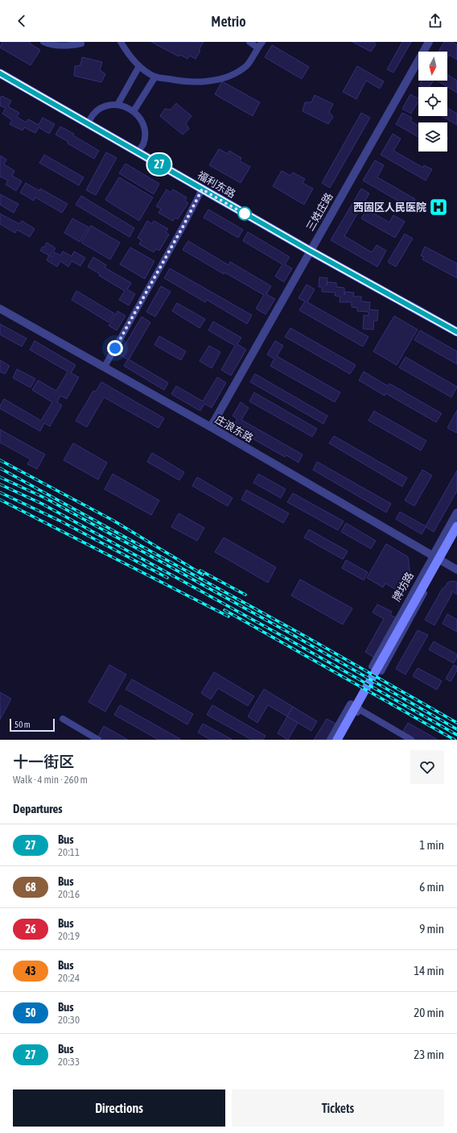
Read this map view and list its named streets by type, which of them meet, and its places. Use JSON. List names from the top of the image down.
{
  "streets": {
    "main road": ["福利东路", "牌坊路"],
    "street": ["三姓庄路", "庄浪东路"]
  },
  "crossings": [
    ["福利东路", "三姓庄路"],
    ["三姓庄路", "庄浪东路"],
    ["庄浪东路", "牌坊路"]
  ],
  "places": {
    "hospital": ["西固区人民医院"]
  },
  "lines": ["bus line 27"],
  "scale_bar": "50 m",
  "north": "bottom",
  "page": {
    "header": "Metrio",
    "on_map": "27",
    "scale": "50 m",
    "heading": [
      ["十一街区", "Walk · 4 min · 260 m"],
      "Departures"
    ],
    "list": [
      {
        "mark": "27",
        "name": "Bus",
        "note": "20:11",
        "value": "1 min"
      },
      {
        "mark": "68",
        "name": "Bus",
        "note": "20:16",
        "value": "6 min"
      },
      {
        "mark": "26",
        "name": "Bus",
        "note": "20:19",
        "value": "9 min"
      },
      {
        "mark": "43",
        "name": "Bus",
        "note": "20:24",
        "value": "14 min"
      },
      {
        "mark": "50",
        "name": "Bus",
        "note": "20:30",
        "value": "20 min"
      },
      {
        "mark": "27",
        "name": "Bus",
        "note": "20:33",
        "value": "23 min"
      }
    ],
    "buttons": ["Directions", "Tickets"]
  }
}
